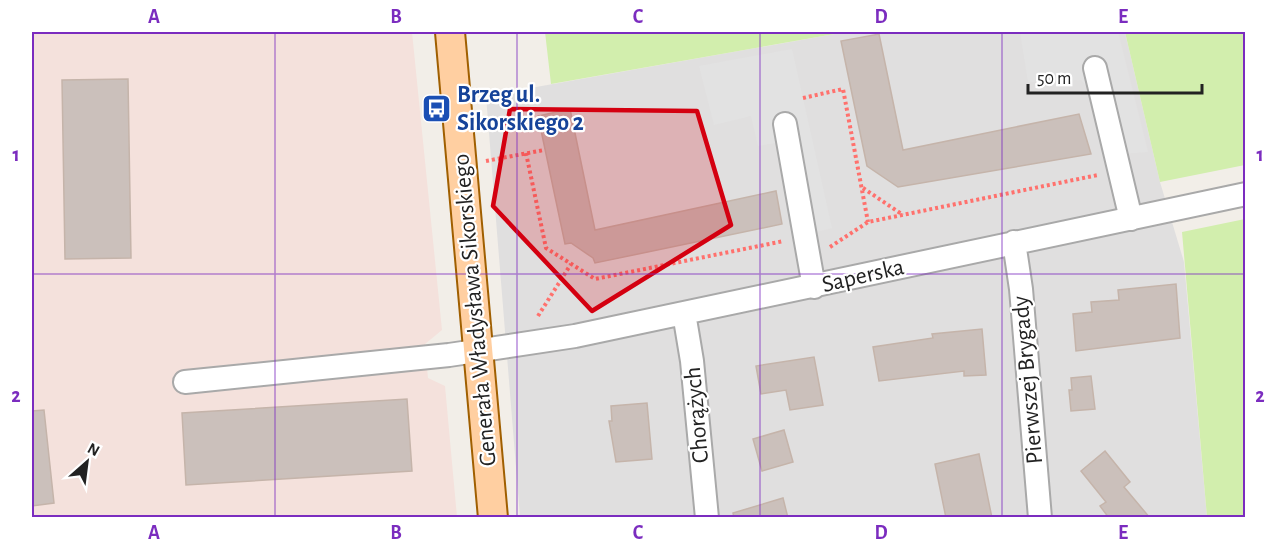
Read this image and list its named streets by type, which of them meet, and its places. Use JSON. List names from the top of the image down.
{
  "streets": {
    "main road": ["Generała Władysława Sikorskiego"],
    "street": ["Saperska", "Pierwszej Brygady", "Chorążych"]
  },
  "crossings": [
    ["Saperska", "Generała Władysława Sikorskiego"],
    ["Saperska", "Pierwszej Brygady"],
    ["Saperska", "Chorążych"]
  ],
  "places": {
    "bus stop": ["Brzeg ul. Sikorskiego 2"]
  },
  "scale_bar": "50 m",
  "north": "top right",
  "grid": {
    "columns": [
      "A",
      "B",
      "C",
      "D",
      "E"
    ],
    "rows": ["1", "2"]
  }
}
